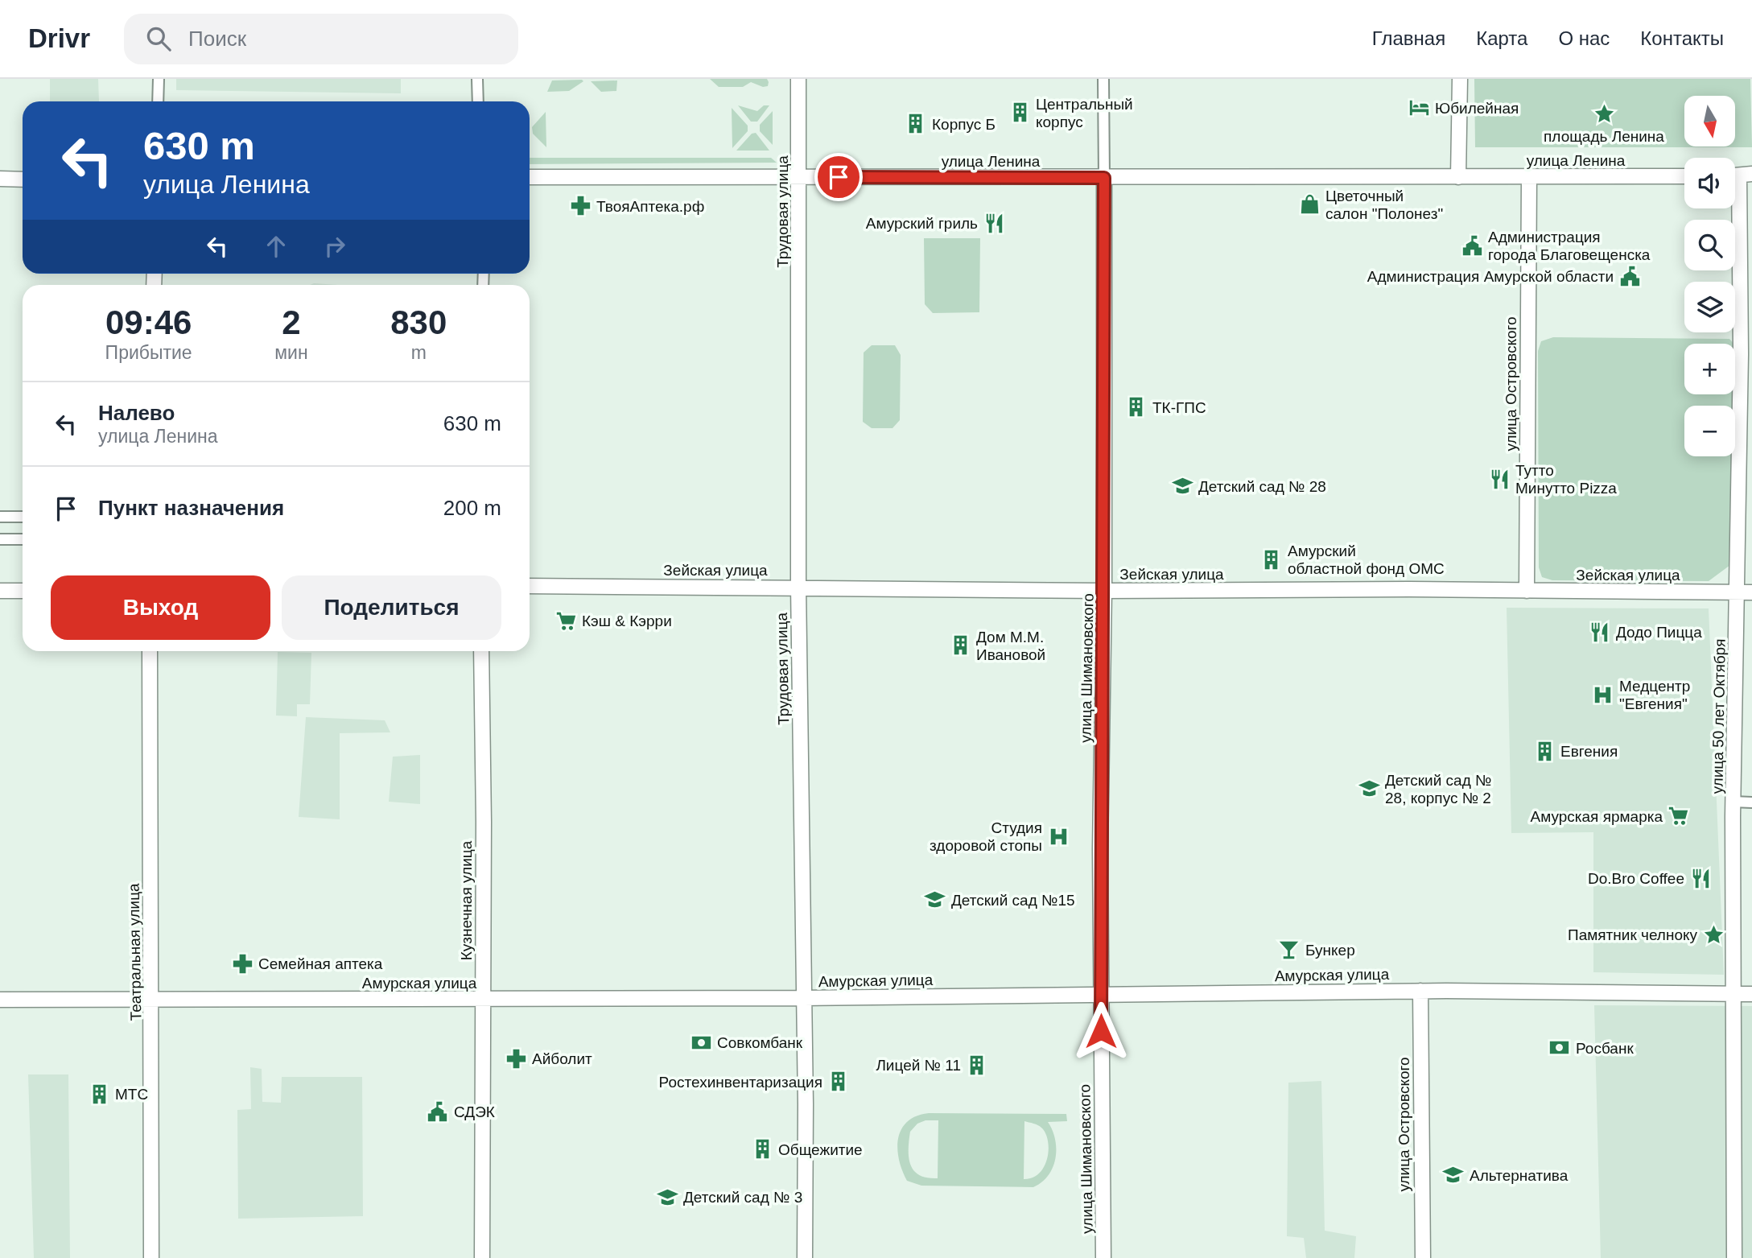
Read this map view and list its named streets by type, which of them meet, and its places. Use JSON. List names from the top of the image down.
{
  "streets": {
    "street": [
      "улица Ленина",
      "Трудовая улица",
      "улица Островского",
      "Зейская улица",
      "улица Шимановского",
      "улица 50 лет Октября",
      "Кузнечная улица",
      "Театральная улица",
      "Амурская улица"
    ]
  },
  "crossings": [
    ["улица Ленина", "Трудовая улица"],
    ["улица Ленина", "улица Островского"],
    ["улица Ленина", "улица Шимановского"],
    ["Трудовая улица", "Зейская улица"],
    ["Трудовая улица", "Амурская улица"],
    ["улица Островского", "Зейская улица"],
    ["улица Островского", "Амурская улица"],
    ["Зейская улица", "улица Шимановского"],
    ["Зейская улица", "улица 50 лет Октября"],
    ["улица Шимановского", "Амурская улица"],
    ["улица 50 лет Октября", "Амурская улица"],
    ["Кузнечная улица", "Амурская улица"],
    ["Театральная улица", "Амурская улица"]
  ],
  "places": {
    "hotel": ["Юбилейная"],
    "building": [
      "Центральный корпус",
      "Корпус Б",
      "ТК-ГПС",
      "Амурский областной фонд ОМС",
      "Дом М.М. Ивановой",
      "Евгения",
      "Лицей № 11",
      "Ростехинвентаризация",
      "МТС",
      "Общежитие"
    ],
    "place": ["площадь Ленина", "Памятник челноку"],
    "shop": ["Цветочный салон \"Полонез\""],
    "pharmacy": ["ТвояАптека.рф", "Семейная аптека", "Айболит"],
    "restaurant": [
      "Амурский гриль",
      "Тутто Минутто Pizza",
      "Додо Пицца",
      "Do.Bro Coffee"
    ],
    "public building": ["Администрация города Благовещенска", "Администрация Амурской области", "СДЭК"],
    "school or university": [
      "Детский сад № 28",
      "Детский сад № 28, корпус № 2",
      "Детский сад №15",
      "Альтернатива",
      "Детский сад № 3"
    ],
    "supermarket": ["Кэш & Кэрри", "Амурская ярмарка"],
    "hospital": ["Медцентр \"Евгения\"", "Студия здоровой стопы"],
    "bar": ["Бункер"],
    "bank": ["Совкомбанк", "Росбанк"]
  },
  "north": "bottom",
  "page": {
    "header": "Drivr",
    "search": "Поиск",
    "nav": [
      "Главная",
      "Карта",
      "О нас",
      "Контакты"
    ],
    "map_buttons": ["+", "−"],
    "turn": ["630 m", "улица Ленина"],
    "eta": [
      "09:46",
      "Прибытие",
      "2",
      "мин",
      "830",
      "m"
    ],
    "list": [
      {
        "name": "Налево",
        "note": "улица Ленина",
        "value": "630 m"
      },
      {
        "name": "Пункт назначения",
        "value": "200 m"
      }
    ],
    "buttons": ["Выход", "Поделиться"]
  }
}
